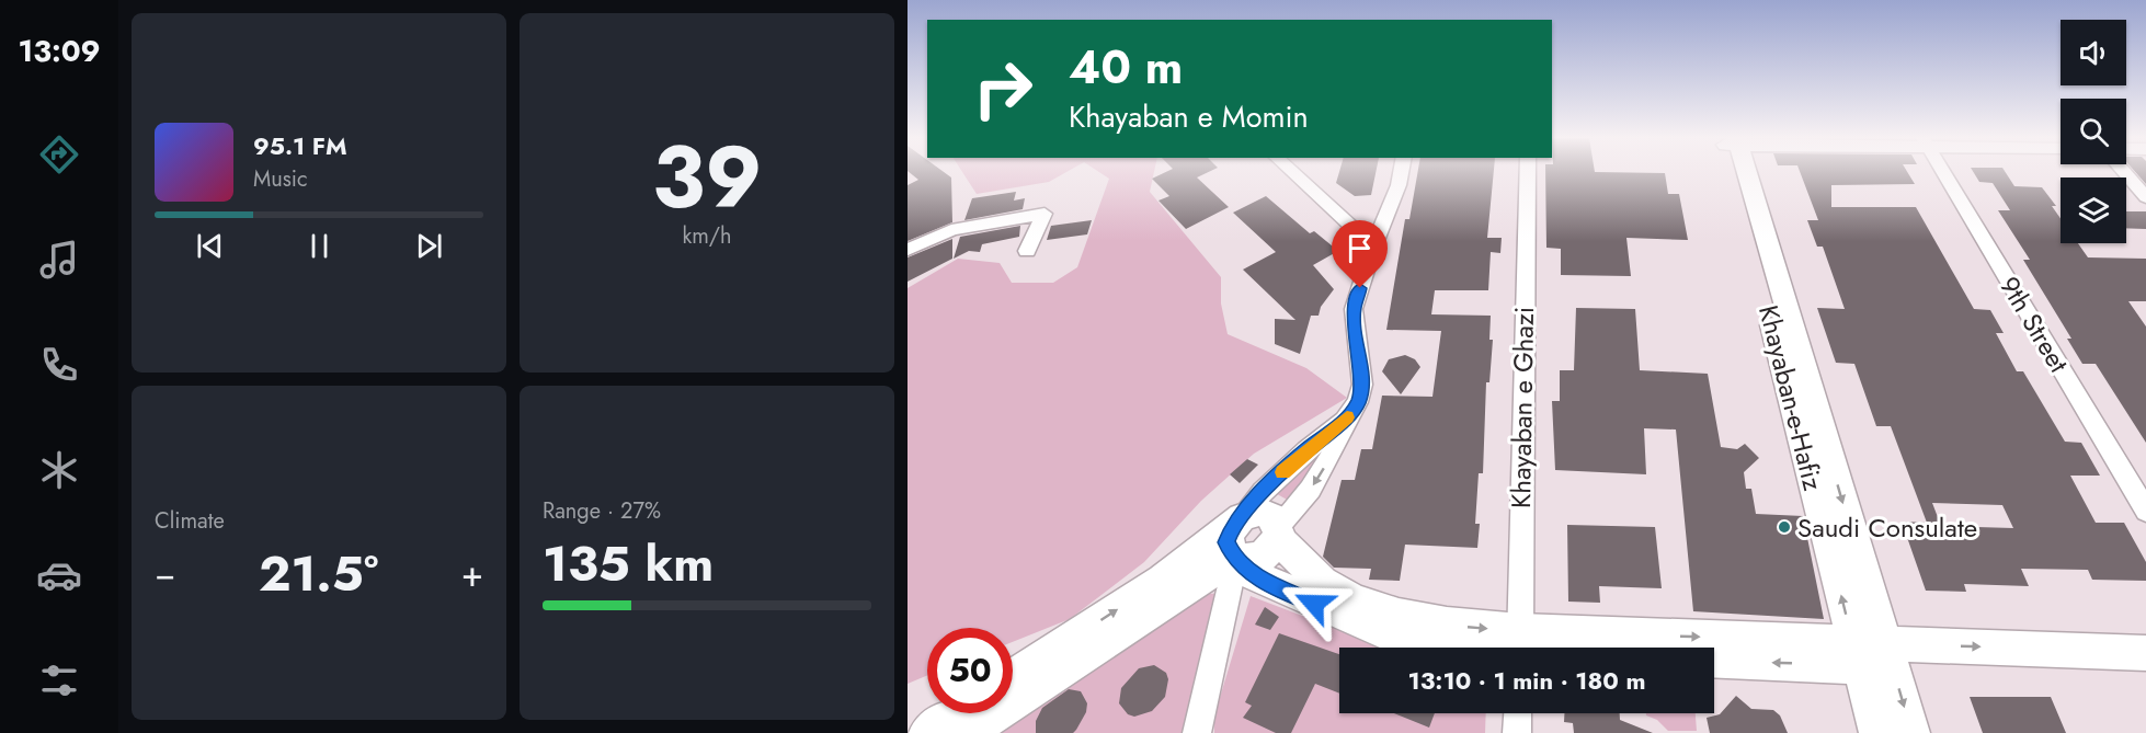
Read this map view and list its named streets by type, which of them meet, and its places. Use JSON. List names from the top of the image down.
{
  "streets": {
    "street": ["9th Street", "Khayaban e Ghazi"]
  },
  "places": ["Saudi Consulate"],
  "page": {
    "tabs": "13:09",
    "tile": [
      ["39", "km/h"],
      "Climate",
      ["Range · 27%", "135 km"]
    ],
    "turn": ["40 m", "Khayaban e Momin"],
    "song": ["95.1 FM", "Music"],
    "heat": ["−", "21.5°", "+"],
    "limit": "50",
    "trip": "13:10 · 1 min · 180 m"
  }
}
